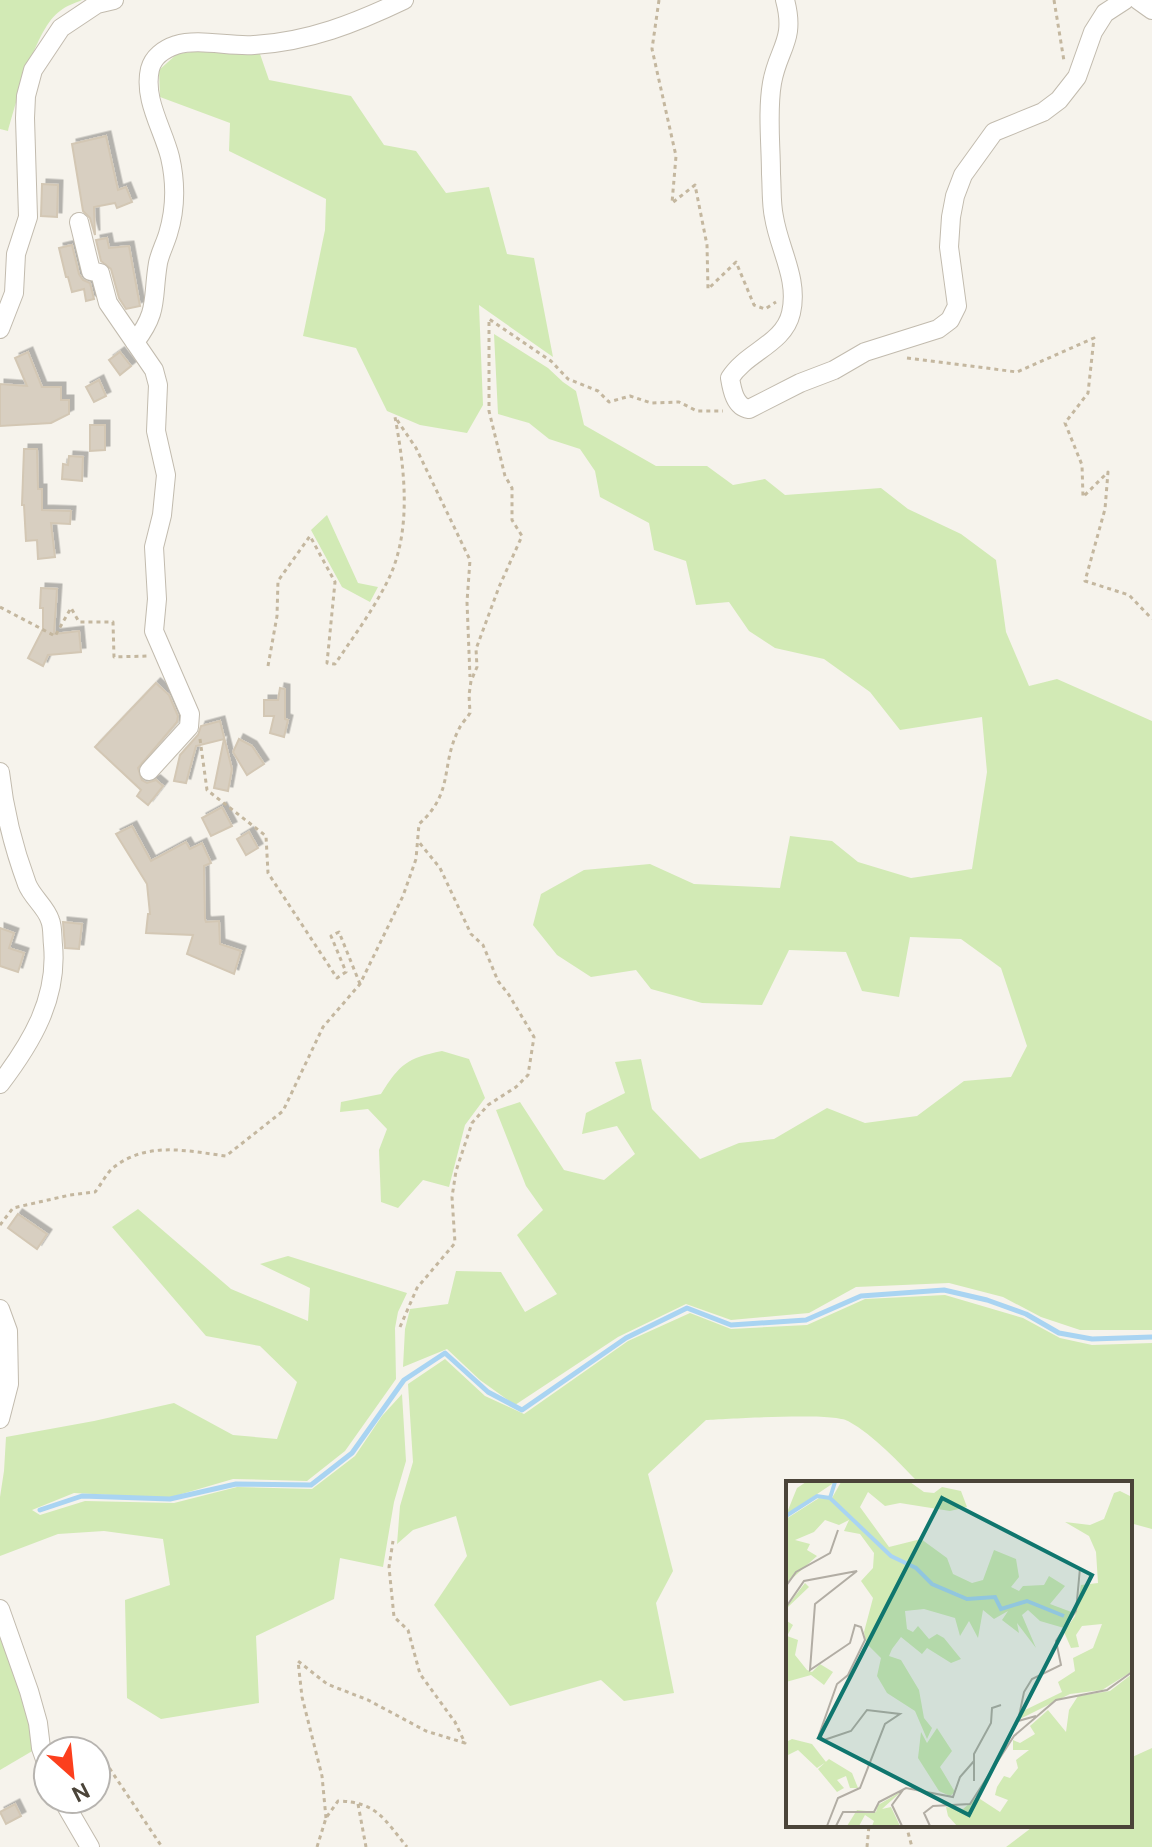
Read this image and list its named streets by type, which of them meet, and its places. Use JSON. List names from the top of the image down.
{
  "north": "bottom right"
}
